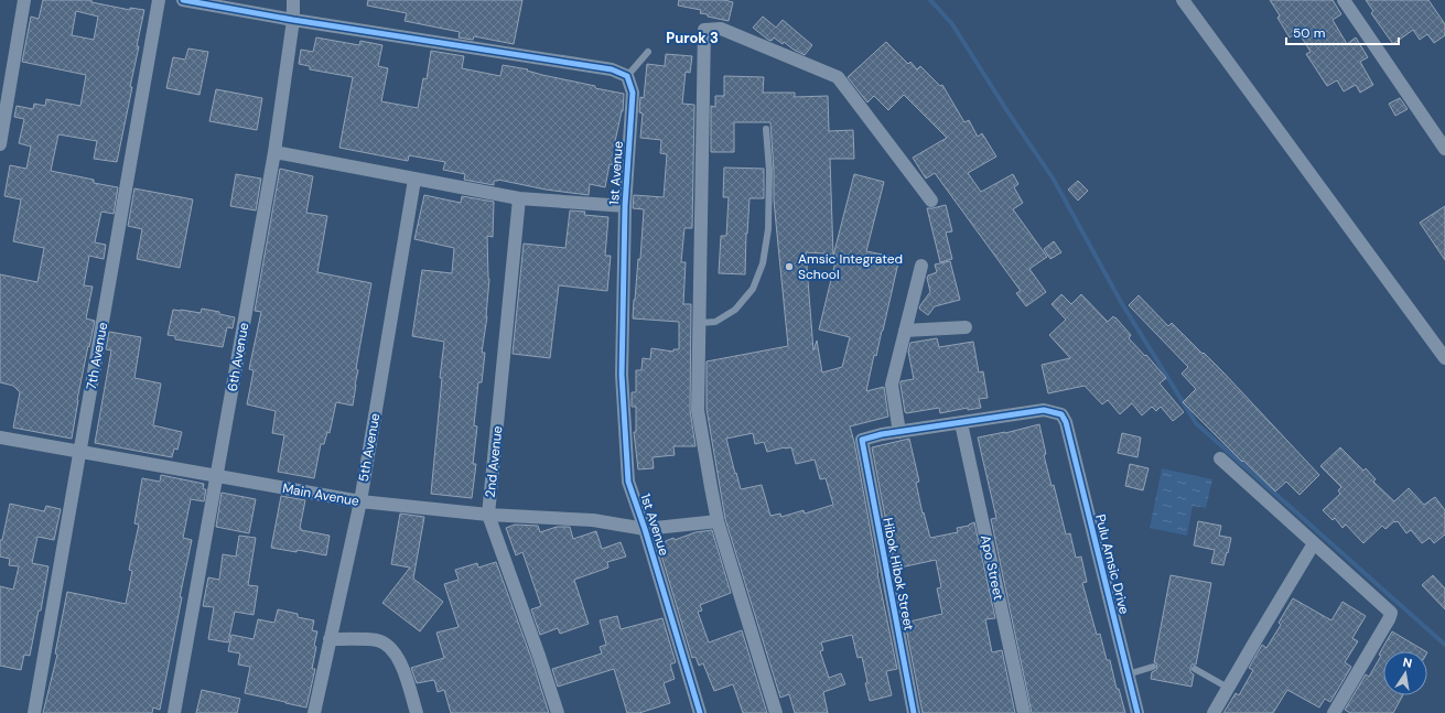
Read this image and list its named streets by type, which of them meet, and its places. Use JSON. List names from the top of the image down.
{
  "streets": {
    "street": [
      "1st Avenue",
      "7th Avenue",
      "6th Avenue",
      "5th Avenue",
      "2nd Avenue",
      "Main Avenue",
      "Pulu Amsic Drive",
      "Apo Street",
      "Hibok Hibok Street"
    ]
  },
  "crossings": [
    ["1st Avenue", "Main Avenue"],
    ["7th Avenue", "Main Avenue"],
    ["6th Avenue", "Main Avenue"],
    ["5th Avenue", "Main Avenue"],
    ["2nd Avenue", "Main Avenue"],
    ["Pulu Amsic Drive", "Apo Street"]
  ],
  "districts": ["Purok 3"],
  "places": ["Amsic Integrated School"],
  "scale_bar": "50 m",
  "north": "top"
}
